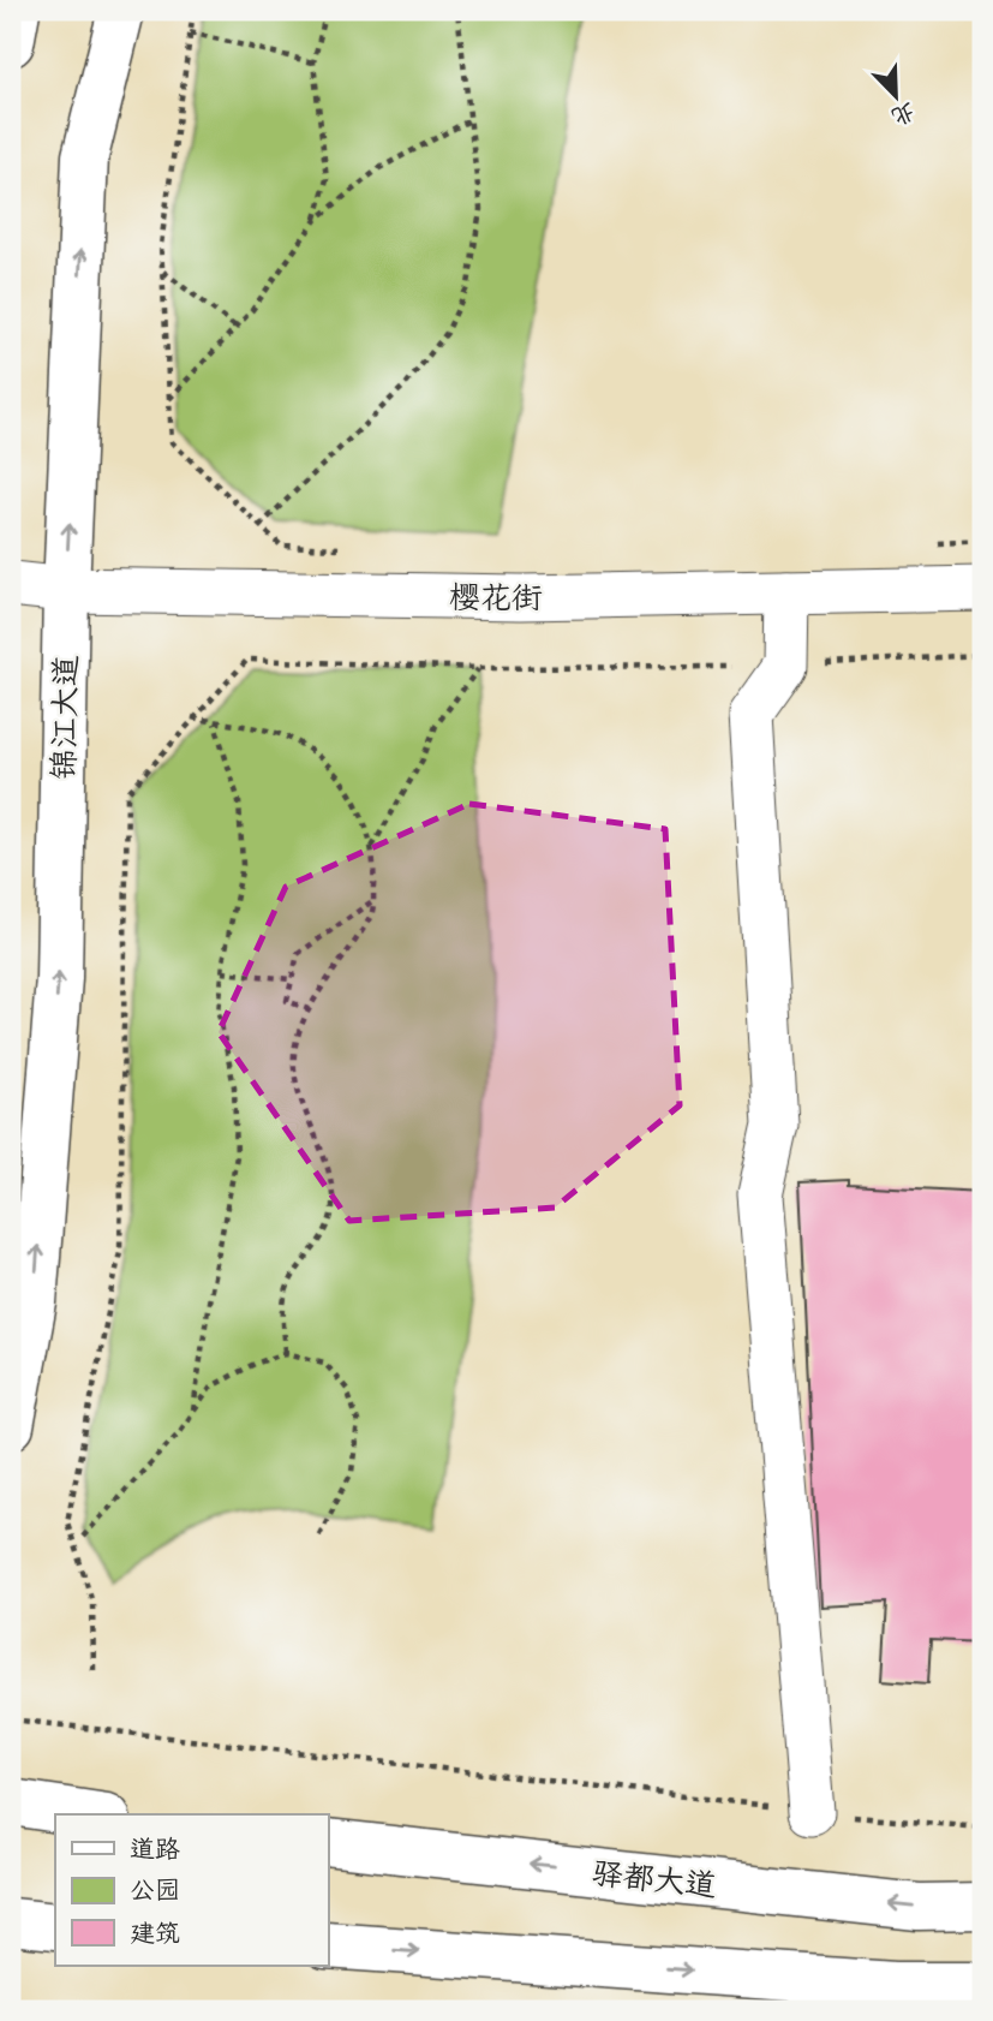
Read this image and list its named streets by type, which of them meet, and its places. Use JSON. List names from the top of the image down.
{
  "streets": {
    "main road": ["锦江大道", "驿都大道"],
    "street": ["樱花街"]
  },
  "crossings": [
    ["樱花街", "锦江大道"]
  ],
  "one_way": ["锦江大道"],
  "legend": ["道路", "公园", "建筑"],
  "north": "bottom right"
}
